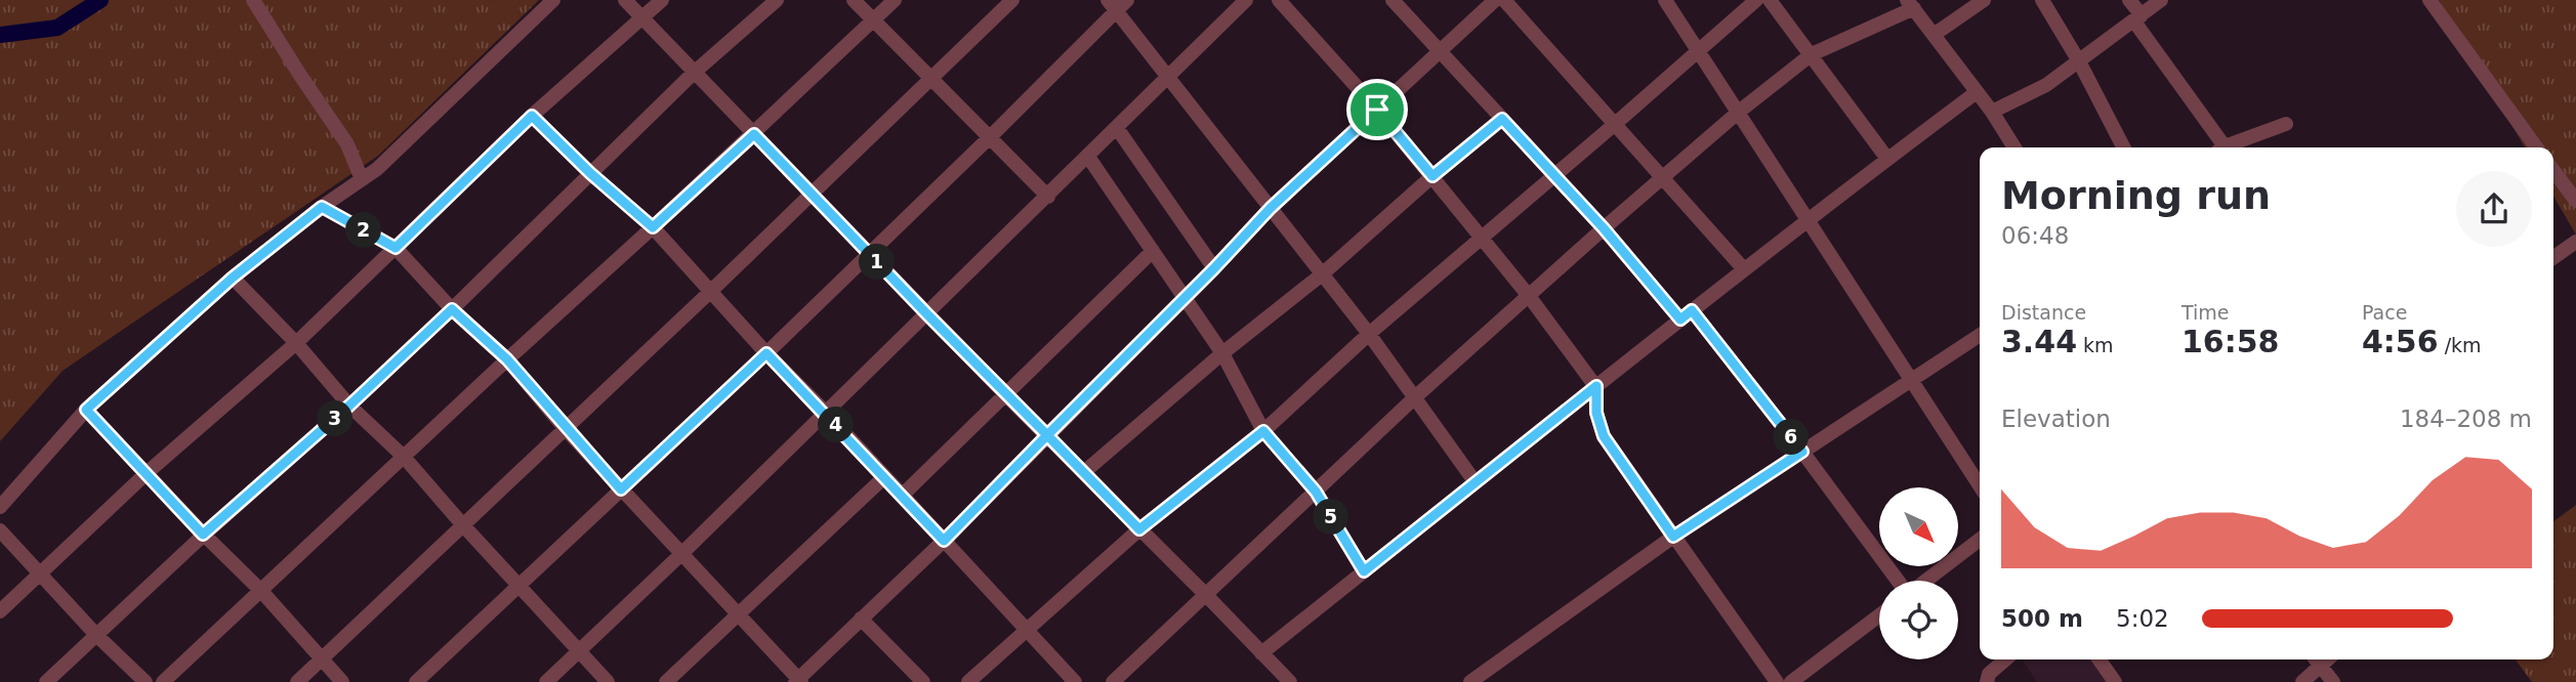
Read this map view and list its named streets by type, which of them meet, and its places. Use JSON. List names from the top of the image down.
{
  "north": "bottom right",
  "page": {
    "heading": ["Morning run", "06:48"],
    "pins": [
      "2",
      "1",
      "3",
      "4",
      "6",
      "5"
    ],
    "stats": [
      ["Distance", "3.44 km"],
      ["Time", "16:58"],
      ["Pace", "4:56 /km"]
    ],
    "chart": ["Elevation", "184–208 m"],
    "list": [
      {
        "name": "500 m",
        "note": "5:02"
      }
    ]
  }
}
